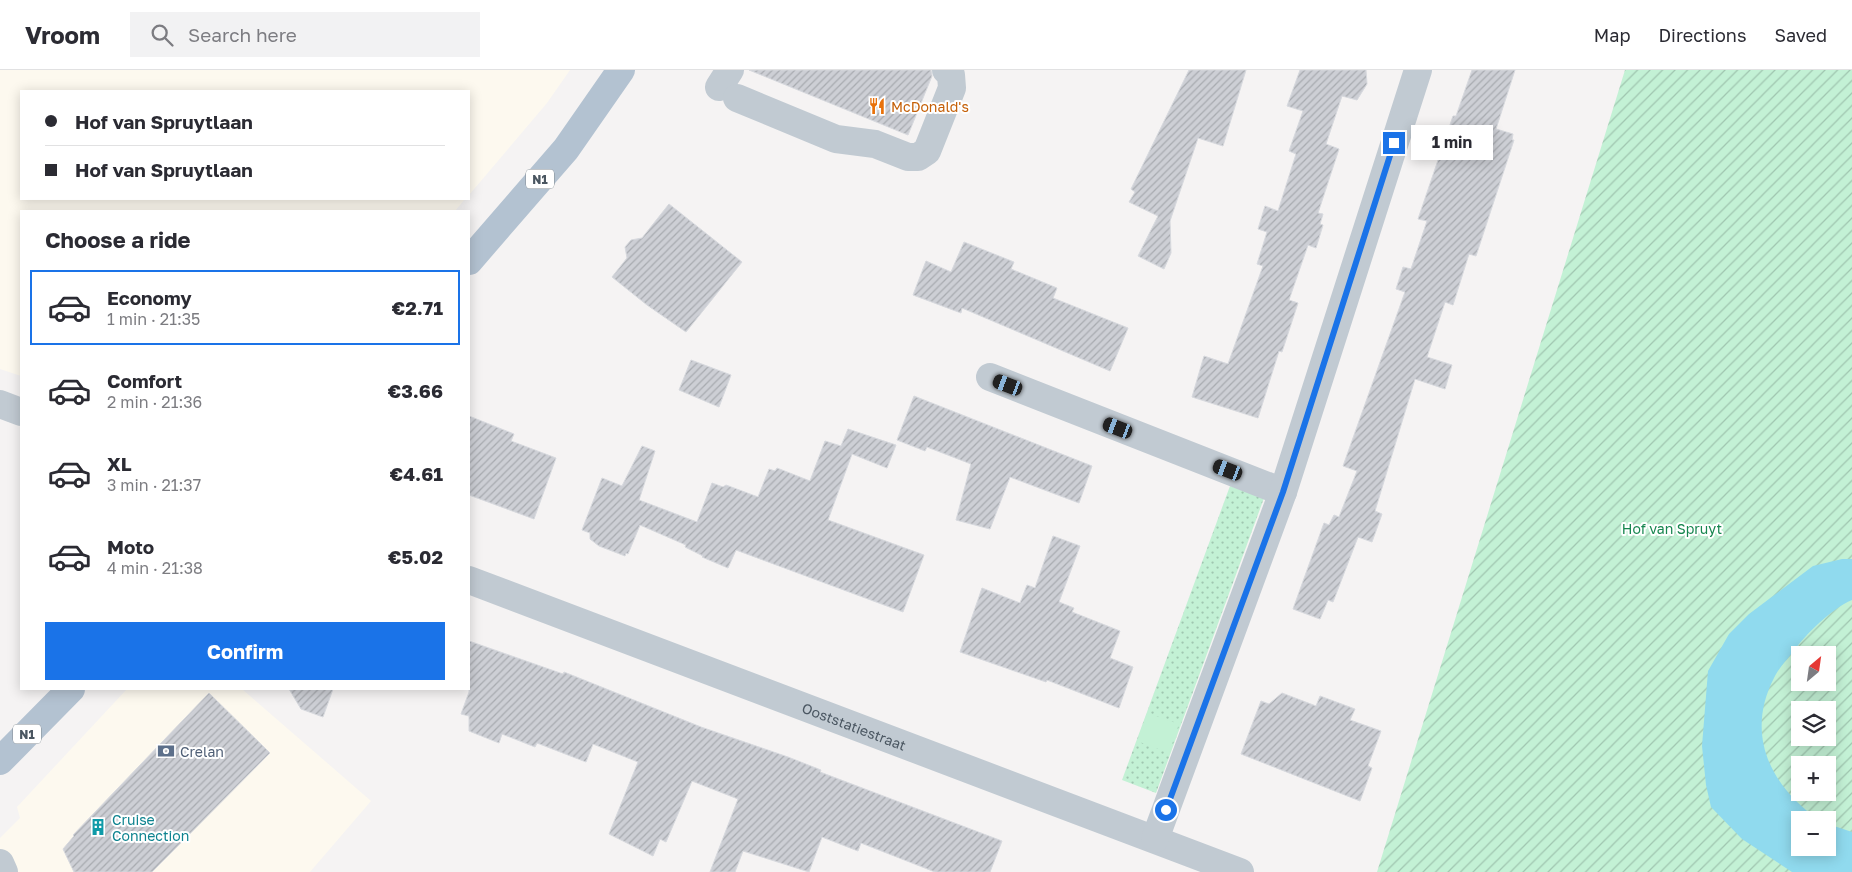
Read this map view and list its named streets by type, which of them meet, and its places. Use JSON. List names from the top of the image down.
{
  "streets": {
    "main road": ["N1"],
    "street": ["Ooststatiestraat"]
  },
  "parks": ["Hof van Spruyt"],
  "places": {
    "restaurant": ["McDonald's"],
    "bank": ["Crelan"],
    "building": ["Cruise Connection"]
  },
  "north": "top right",
  "page": {
    "header": "Vroom",
    "search": "Search here",
    "nav": ["Map", "Directions", "Saved"],
    "banner": ["Hof van Spruytlaan", "Hof van Spruytlaan"],
    "bubble": "1 min",
    "heading": "Choose a ride",
    "list": [
      {
        "name": "Economy",
        "note": "1 min · 21:35",
        "value": "€2.71"
      },
      {
        "name": "Comfort",
        "note": "2 min · 21:36",
        "value": "€3.66"
      },
      {
        "name": "XL",
        "note": "3 min · 21:37",
        "value": "€4.61"
      },
      {
        "name": "Moto",
        "note": "4 min · 21:38",
        "value": "€5.02"
      }
    ],
    "buttons": "Confirm",
    "map_buttons": ["+", "−"]
  }
}
